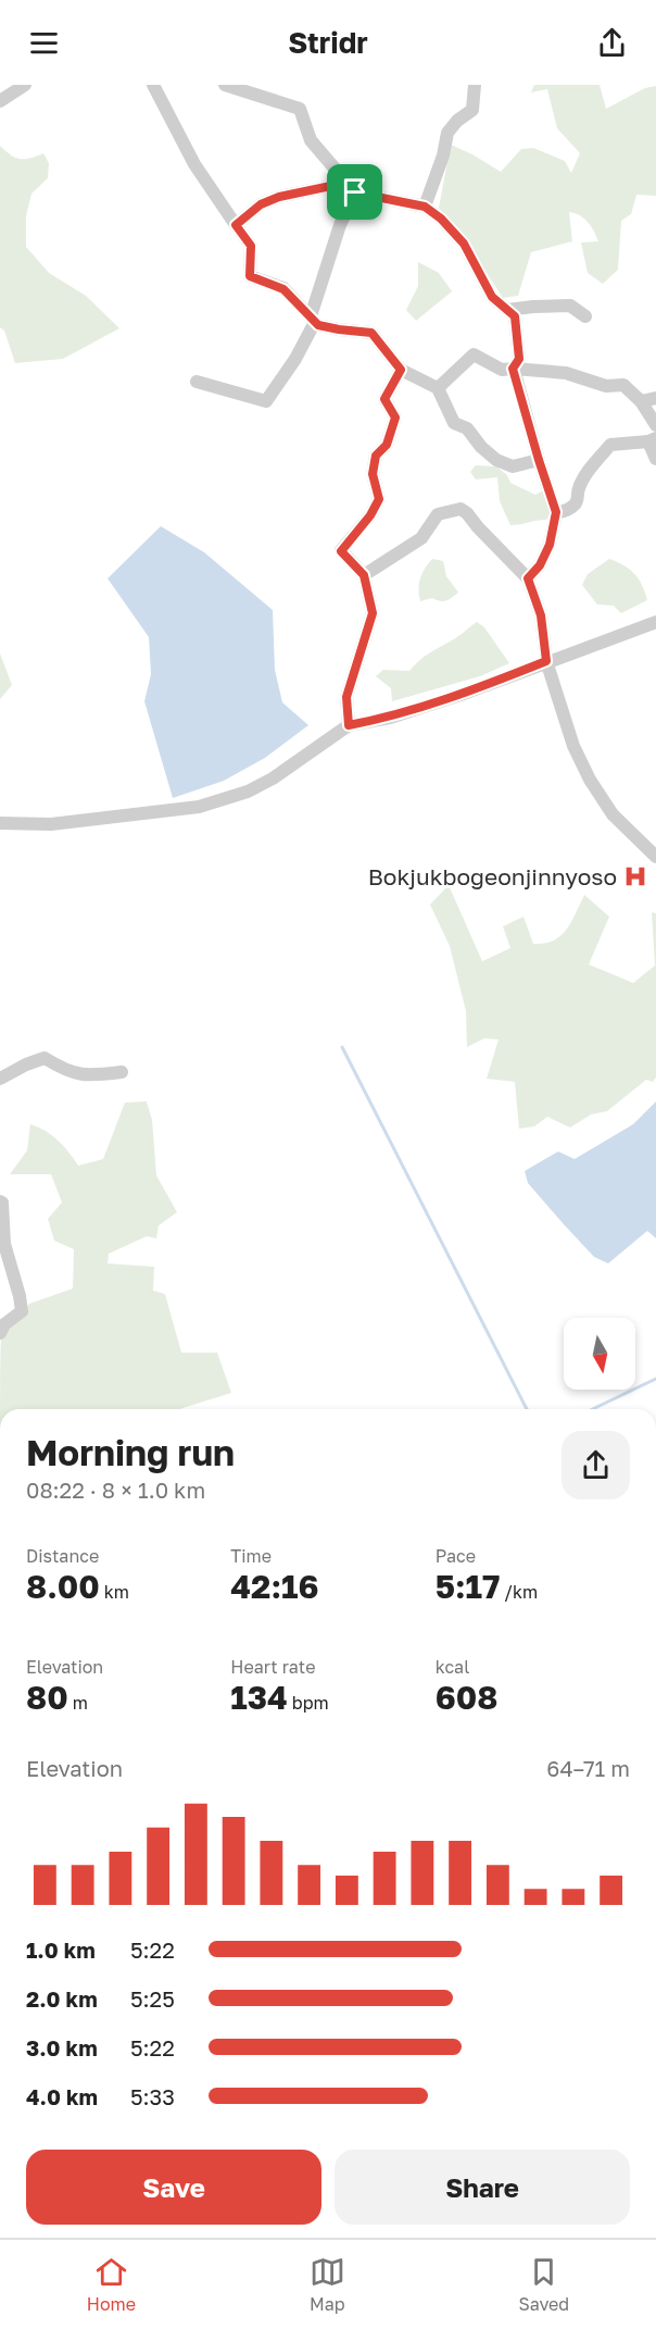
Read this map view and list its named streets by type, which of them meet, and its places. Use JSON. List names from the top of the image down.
{
  "places": {
    "hospital": ["Bokjukbogeonjinnyoso"]
  },
  "north": "bottom",
  "page": {
    "header": "Stridr",
    "heading": ["Morning run", "08:22 · 8 × 1.0 km"],
    "stats": [
      ["Distance", "8.00 km"],
      ["Time", "42:16"],
      ["Pace", "5:17 /km"],
      ["Elevation", "80 m"],
      ["Heart rate", "134 bpm"],
      ["kcal", "608"]
    ],
    "chart": ["Elevation", "64–71 m"],
    "list": [
      {
        "name": "1.0 km",
        "note": "5:22"
      },
      {
        "name": "2.0 km",
        "note": "5:25"
      },
      {
        "name": "3.0 km",
        "note": "5:22"
      },
      {
        "name": "4.0 km",
        "note": "5:33"
      }
    ],
    "buttons": ["Save", "Share"],
    "tabs": ["Home", "Map", "Saved"]
  }
}
